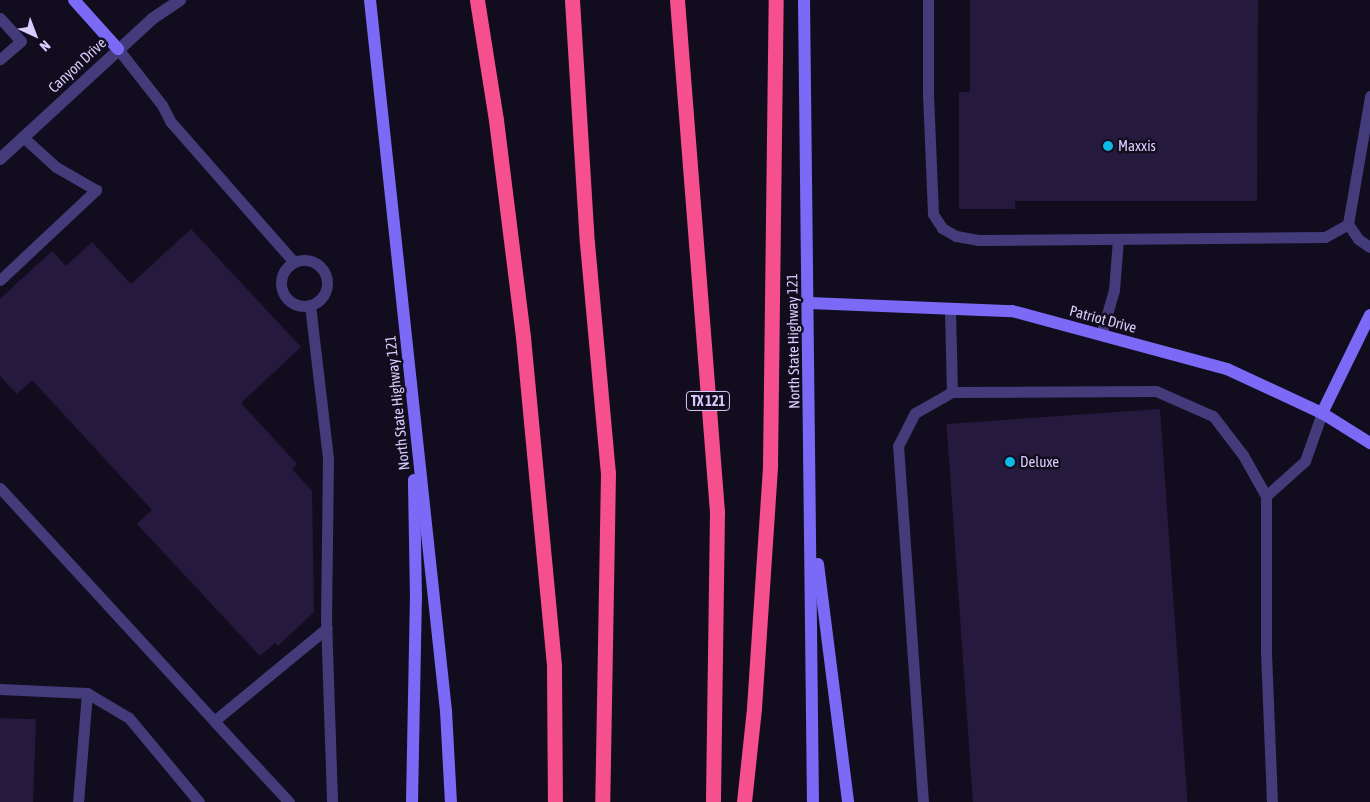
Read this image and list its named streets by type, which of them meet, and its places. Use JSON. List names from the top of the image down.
{
  "streets": {
    "highway": ["TX 121"],
    "main road": ["Patriot Drive", "North State Highway 121"],
    "street": ["Canyon Drive"]
  },
  "crossings": [
    ["Patriot Drive", "North State Highway 121"]
  ],
  "places": ["Maxxis", "Deluxe"],
  "north": "bottom right"
}
